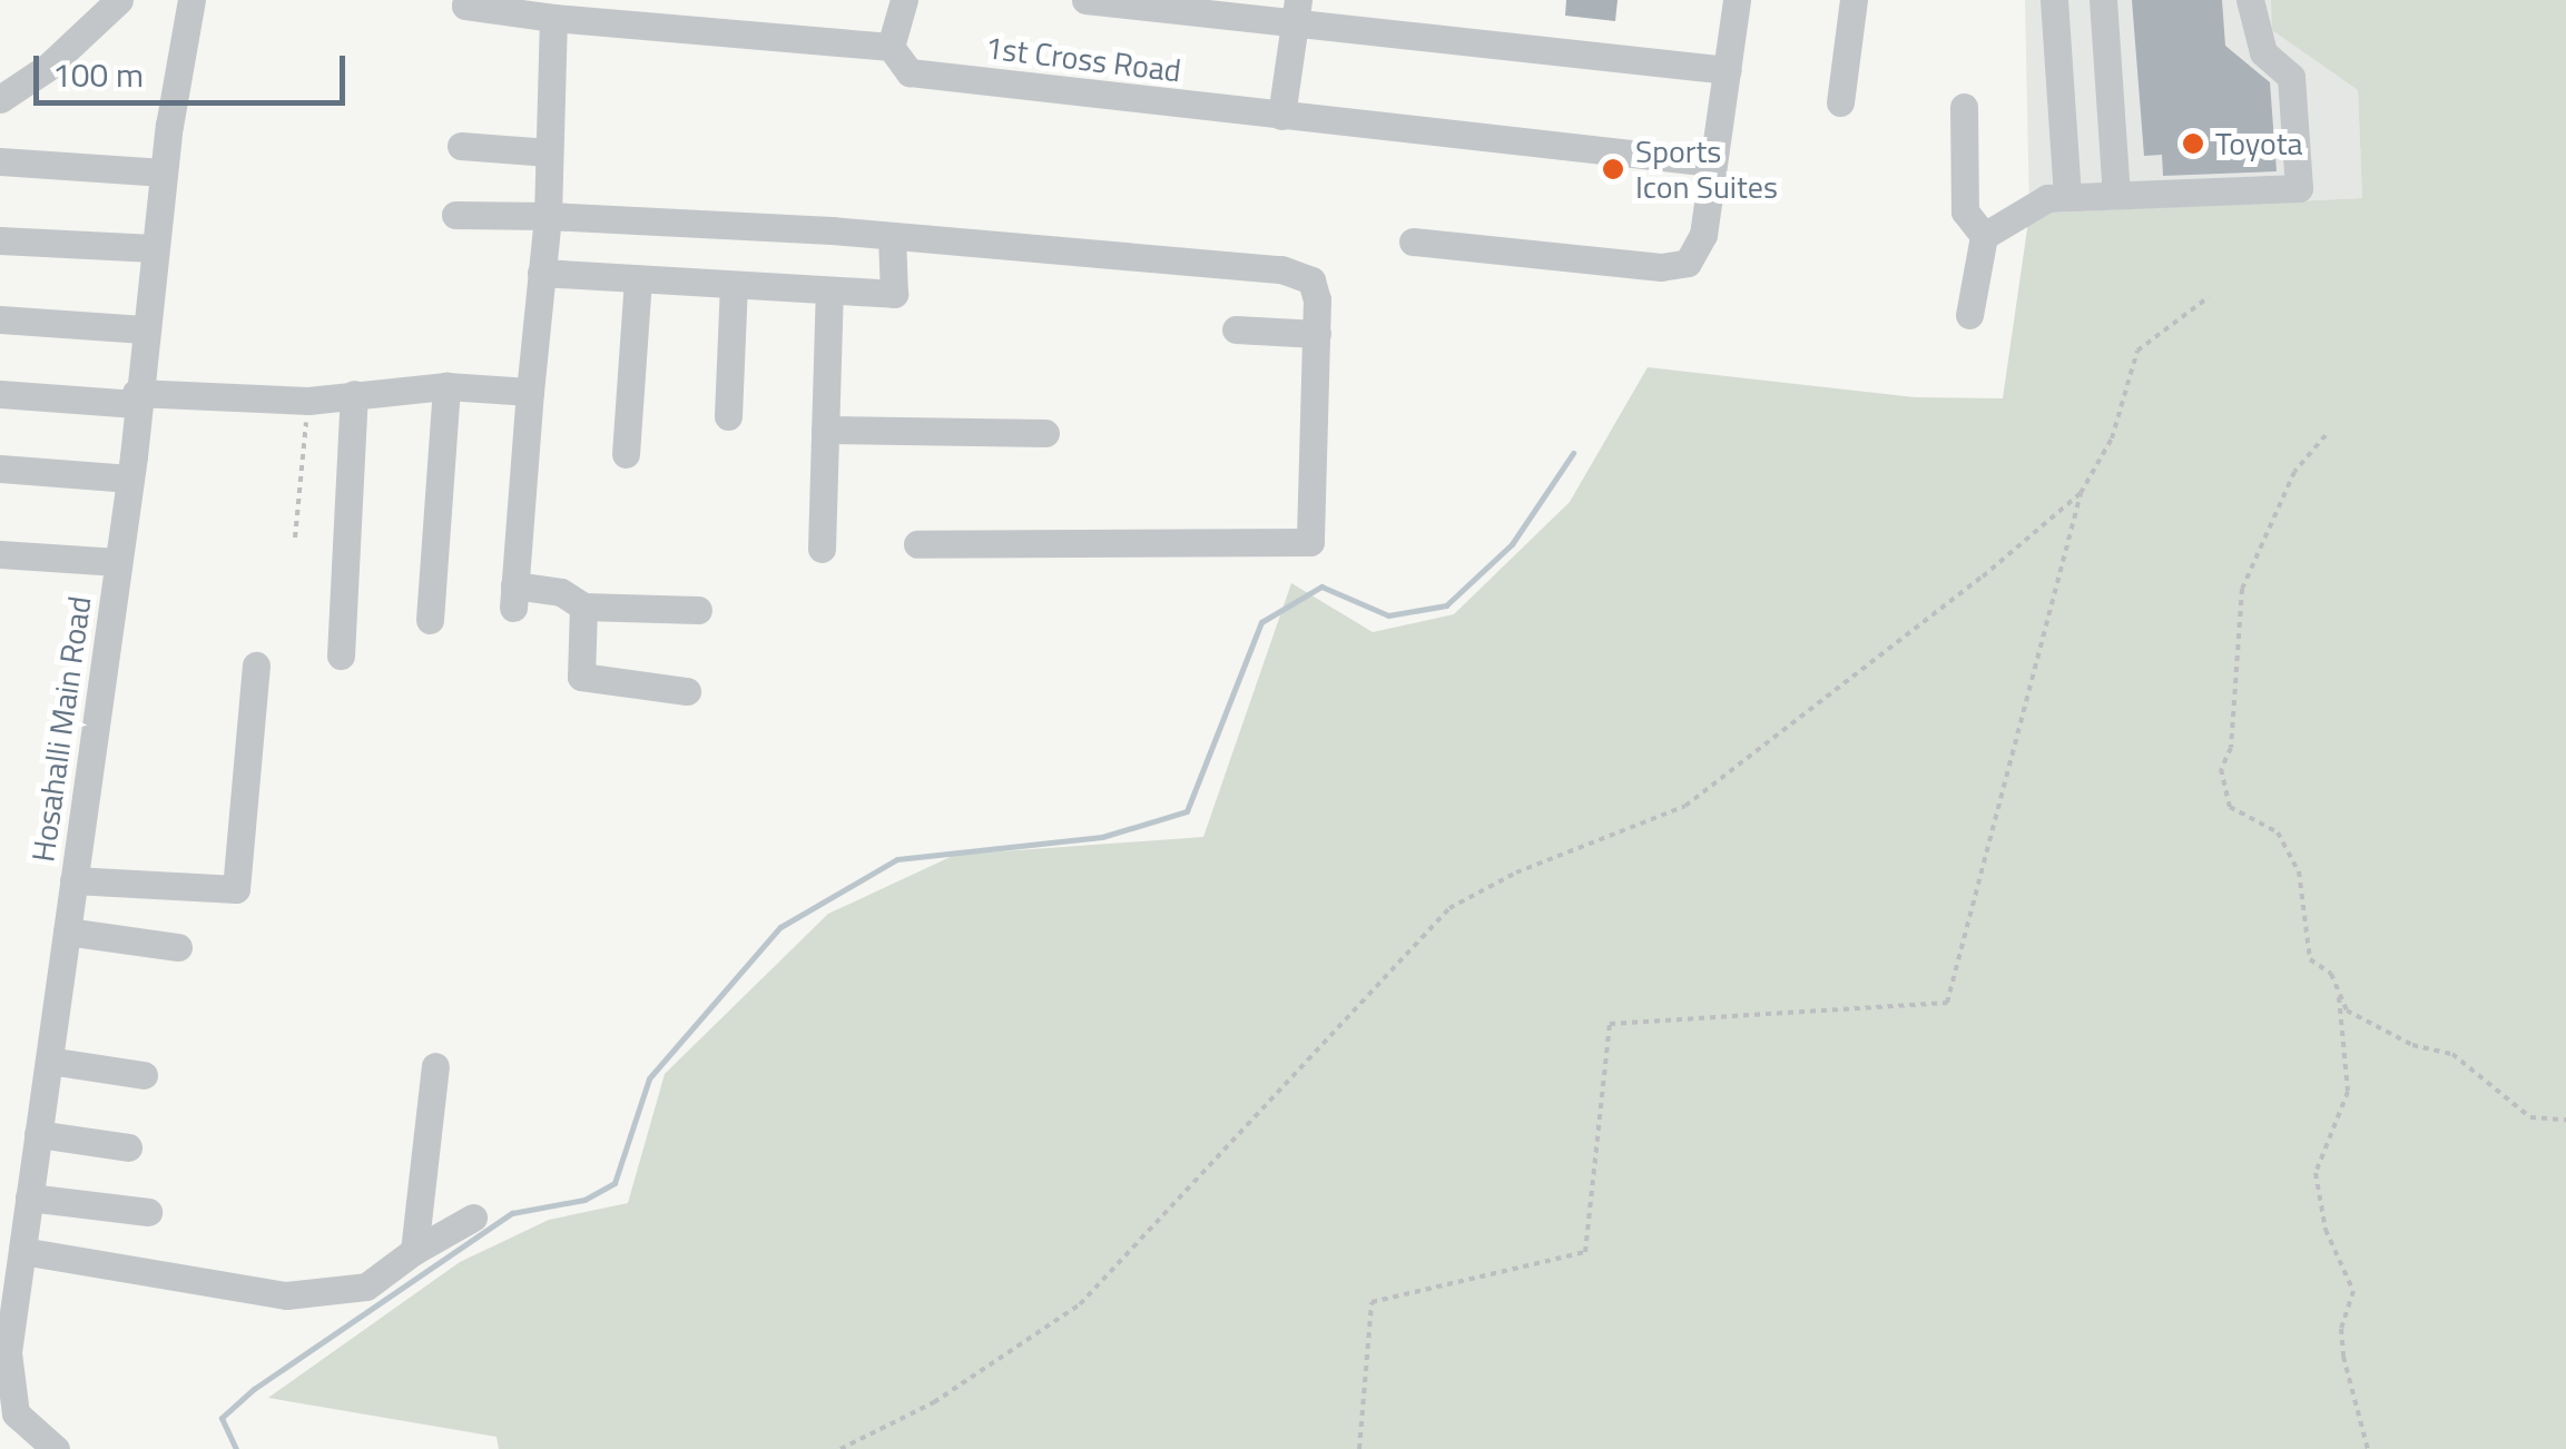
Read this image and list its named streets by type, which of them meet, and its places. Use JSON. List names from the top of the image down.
{
  "streets": {
    "street": ["1st Cross Road", "Hosahalli Main Road"]
  },
  "places": ["Toyota", "Sports Icon Suites"],
  "scale_bar": "100 m"
}
